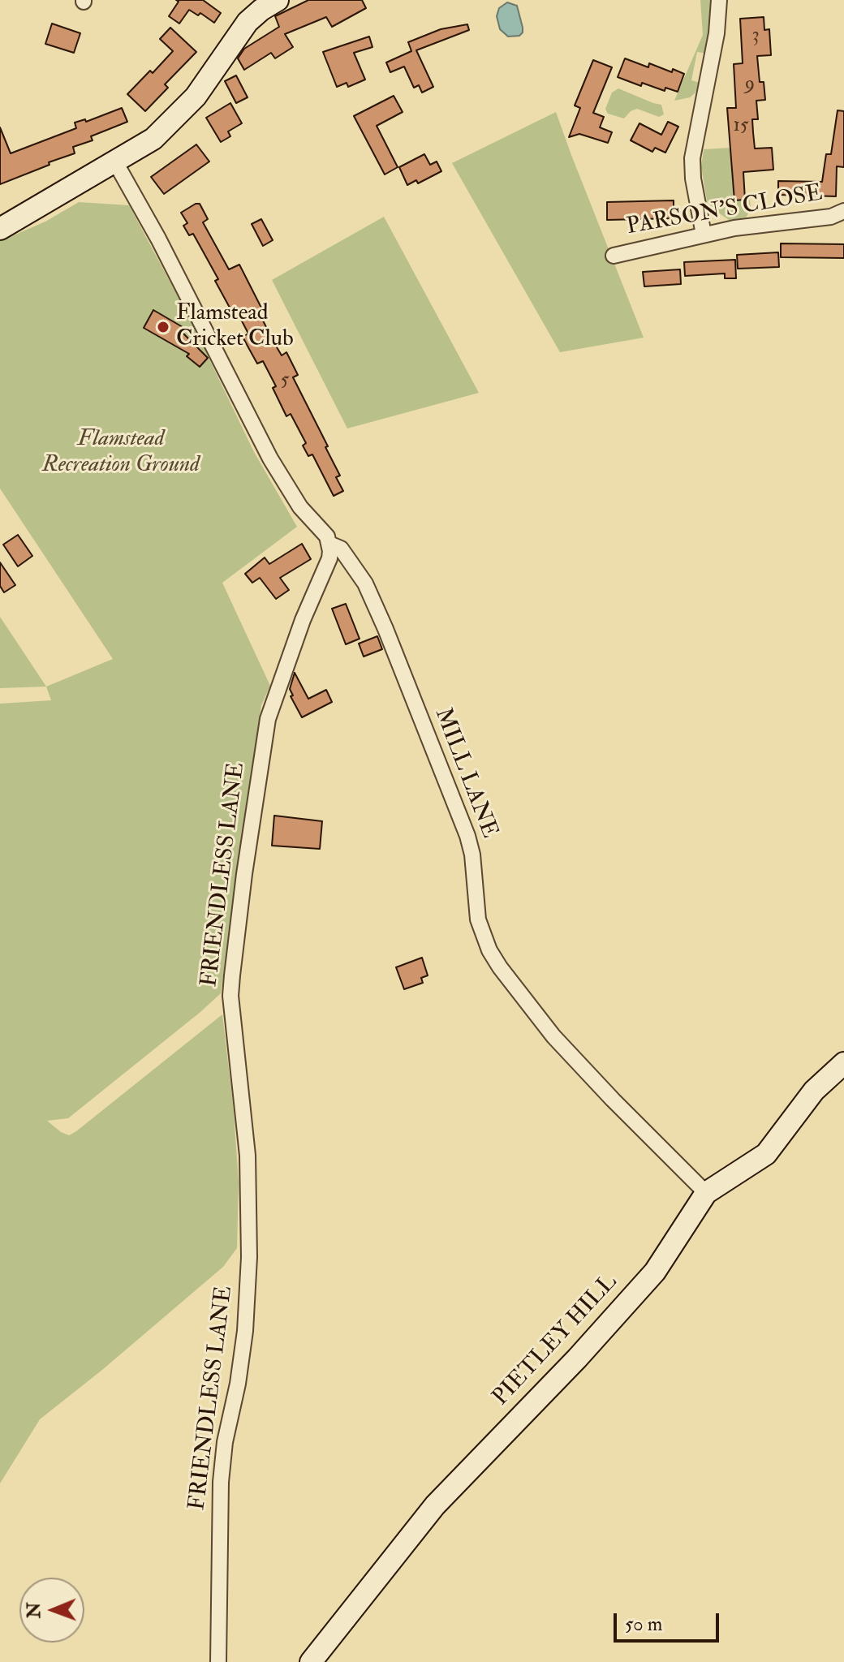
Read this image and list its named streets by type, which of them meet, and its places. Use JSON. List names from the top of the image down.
{
  "streets": {
    "street": [
      "PARSON'S CLOSE",
      "MILL LANE",
      "FRIENDLESS LANE",
      "PIETLEY HILL"
    ]
  },
  "crossings": [
    ["MILL LANE", "FRIENDLESS LANE"],
    ["MILL LANE", "PIETLEY HILL"]
  ],
  "parks": ["Flamstead Recreation Ground"],
  "places": ["Flamstead Cricket Club"],
  "house_numbers": [
    "3",
    "9",
    "15",
    "5"
  ],
  "scale_bar": "50 m",
  "north": "left"
}
